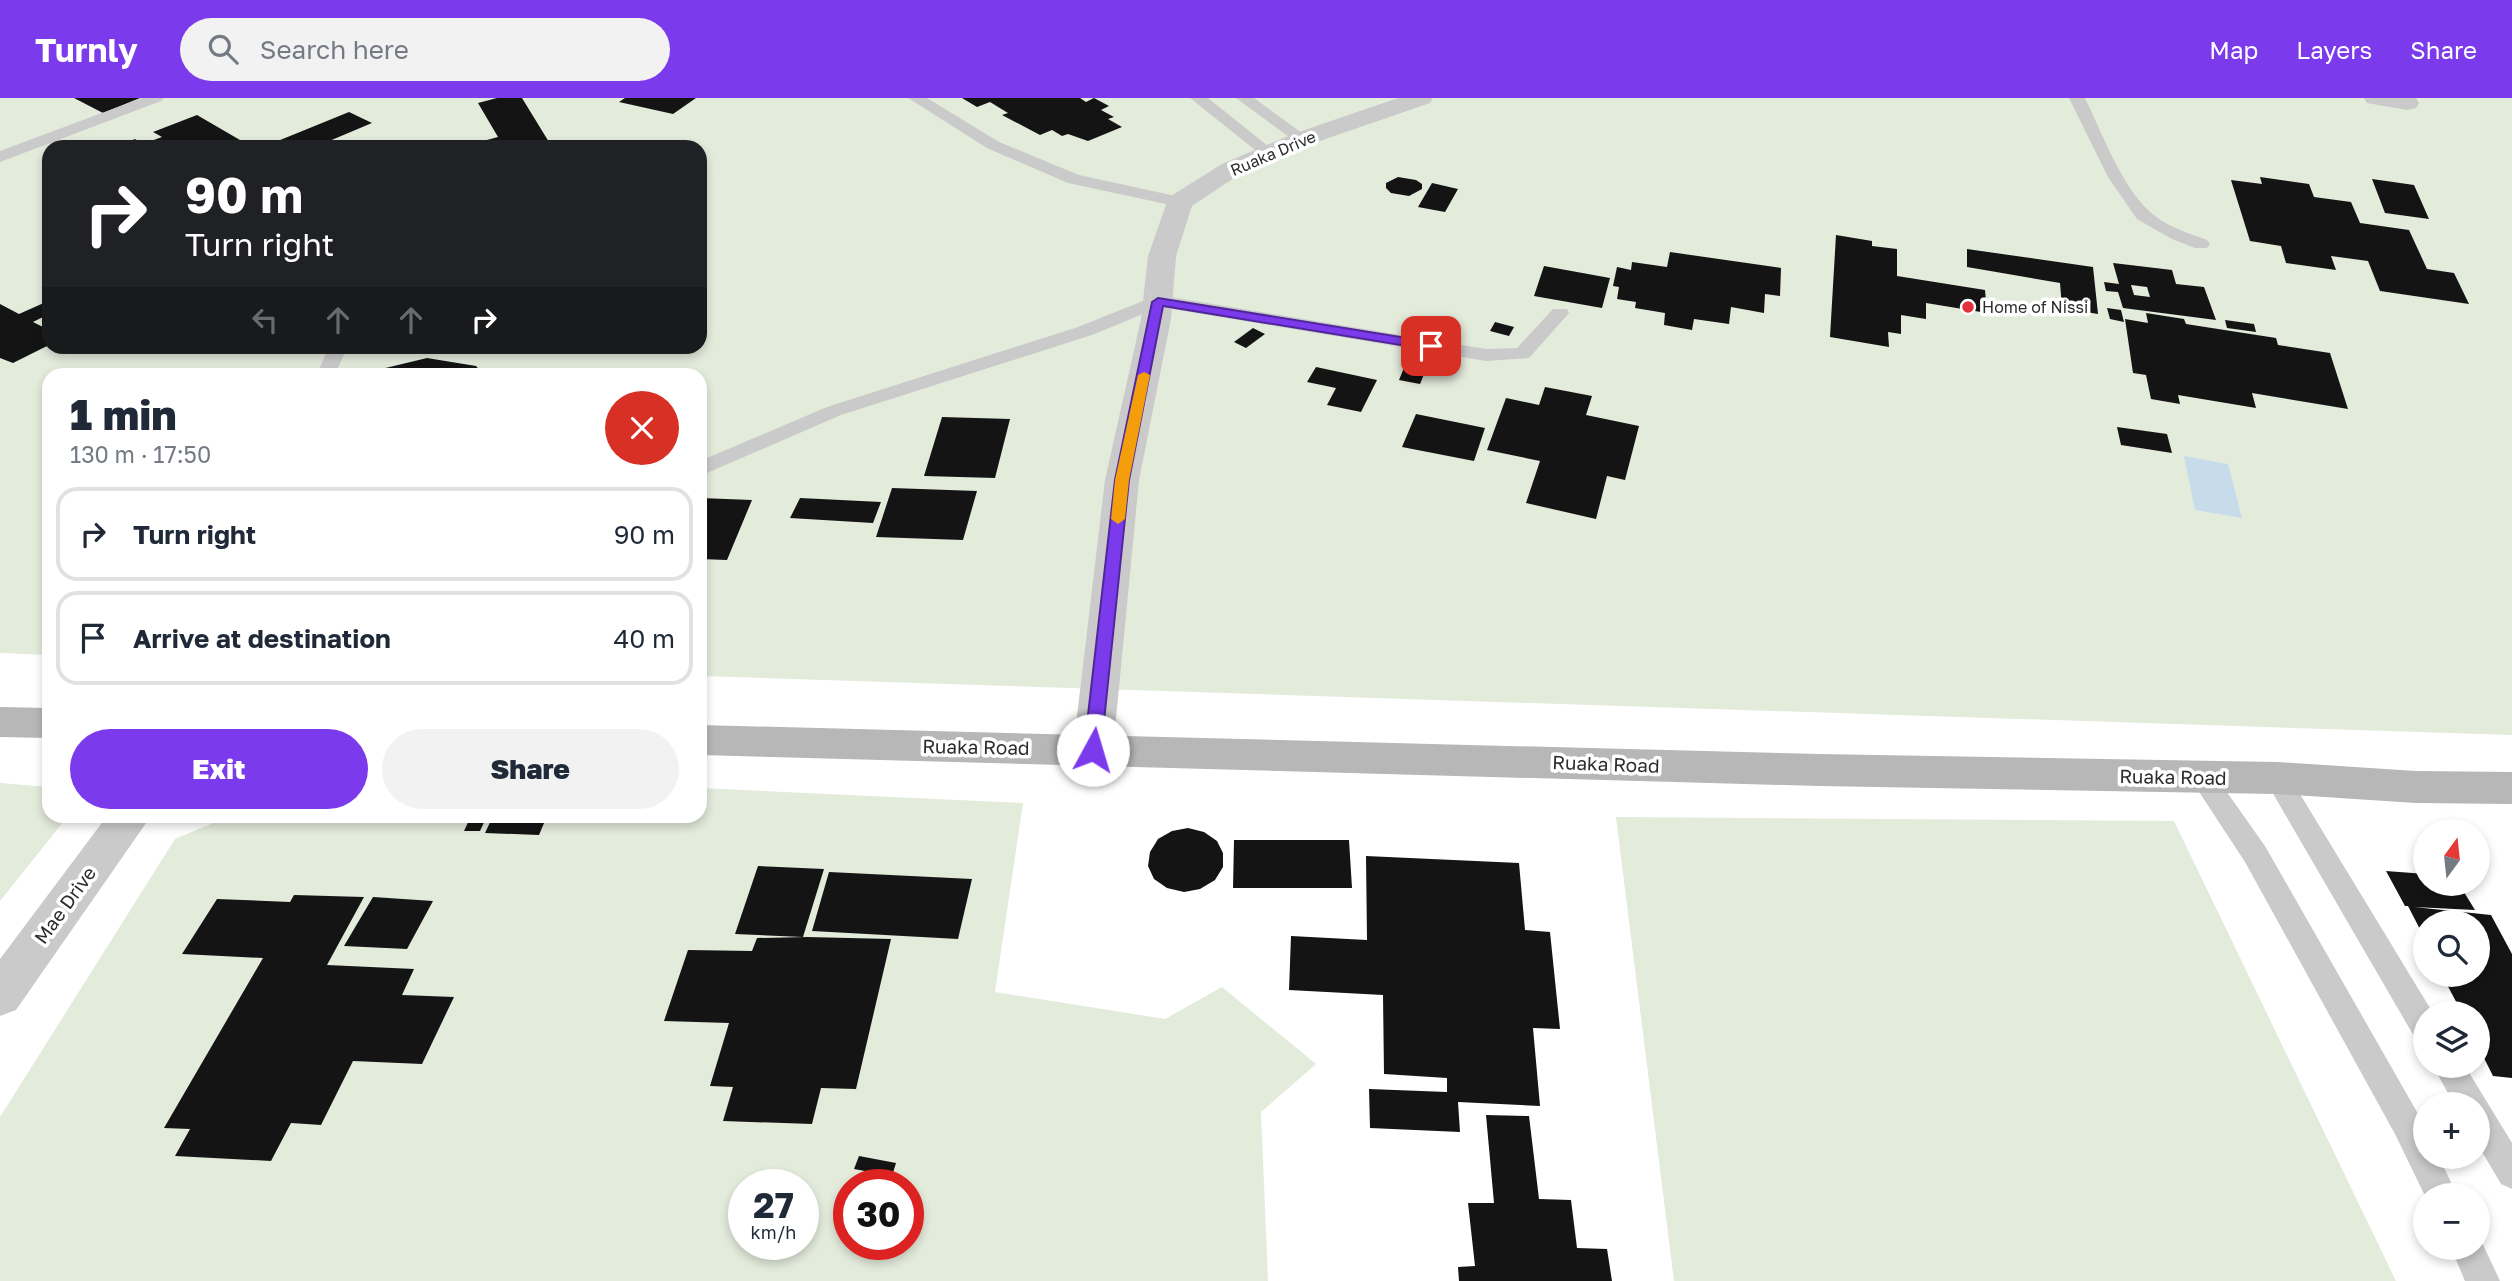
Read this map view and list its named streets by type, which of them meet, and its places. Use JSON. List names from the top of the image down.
{
  "streets": {
    "street": ["Ruaka Drive", "Ruaka Road", "Mae Drive"]
  },
  "places": ["Home of Nissi"],
  "north": "top",
  "page": {
    "header": "Turnly",
    "search": "Search here",
    "nav": ["Map", "Layers", "Share"],
    "turn": ["90 m", "Turn right"],
    "heading": ["1 min", "130 m · 17:50"],
    "list": [
      {
        "name": "Turn right",
        "value": "90 m"
      },
      {
        "name": "Arrive at destination",
        "value": "40 m"
      }
    ],
    "buttons": ["Exit", "Share"],
    "map_buttons": ["+", "−"],
    "speed": "27 km/h",
    "limit": "30"
  }
}
